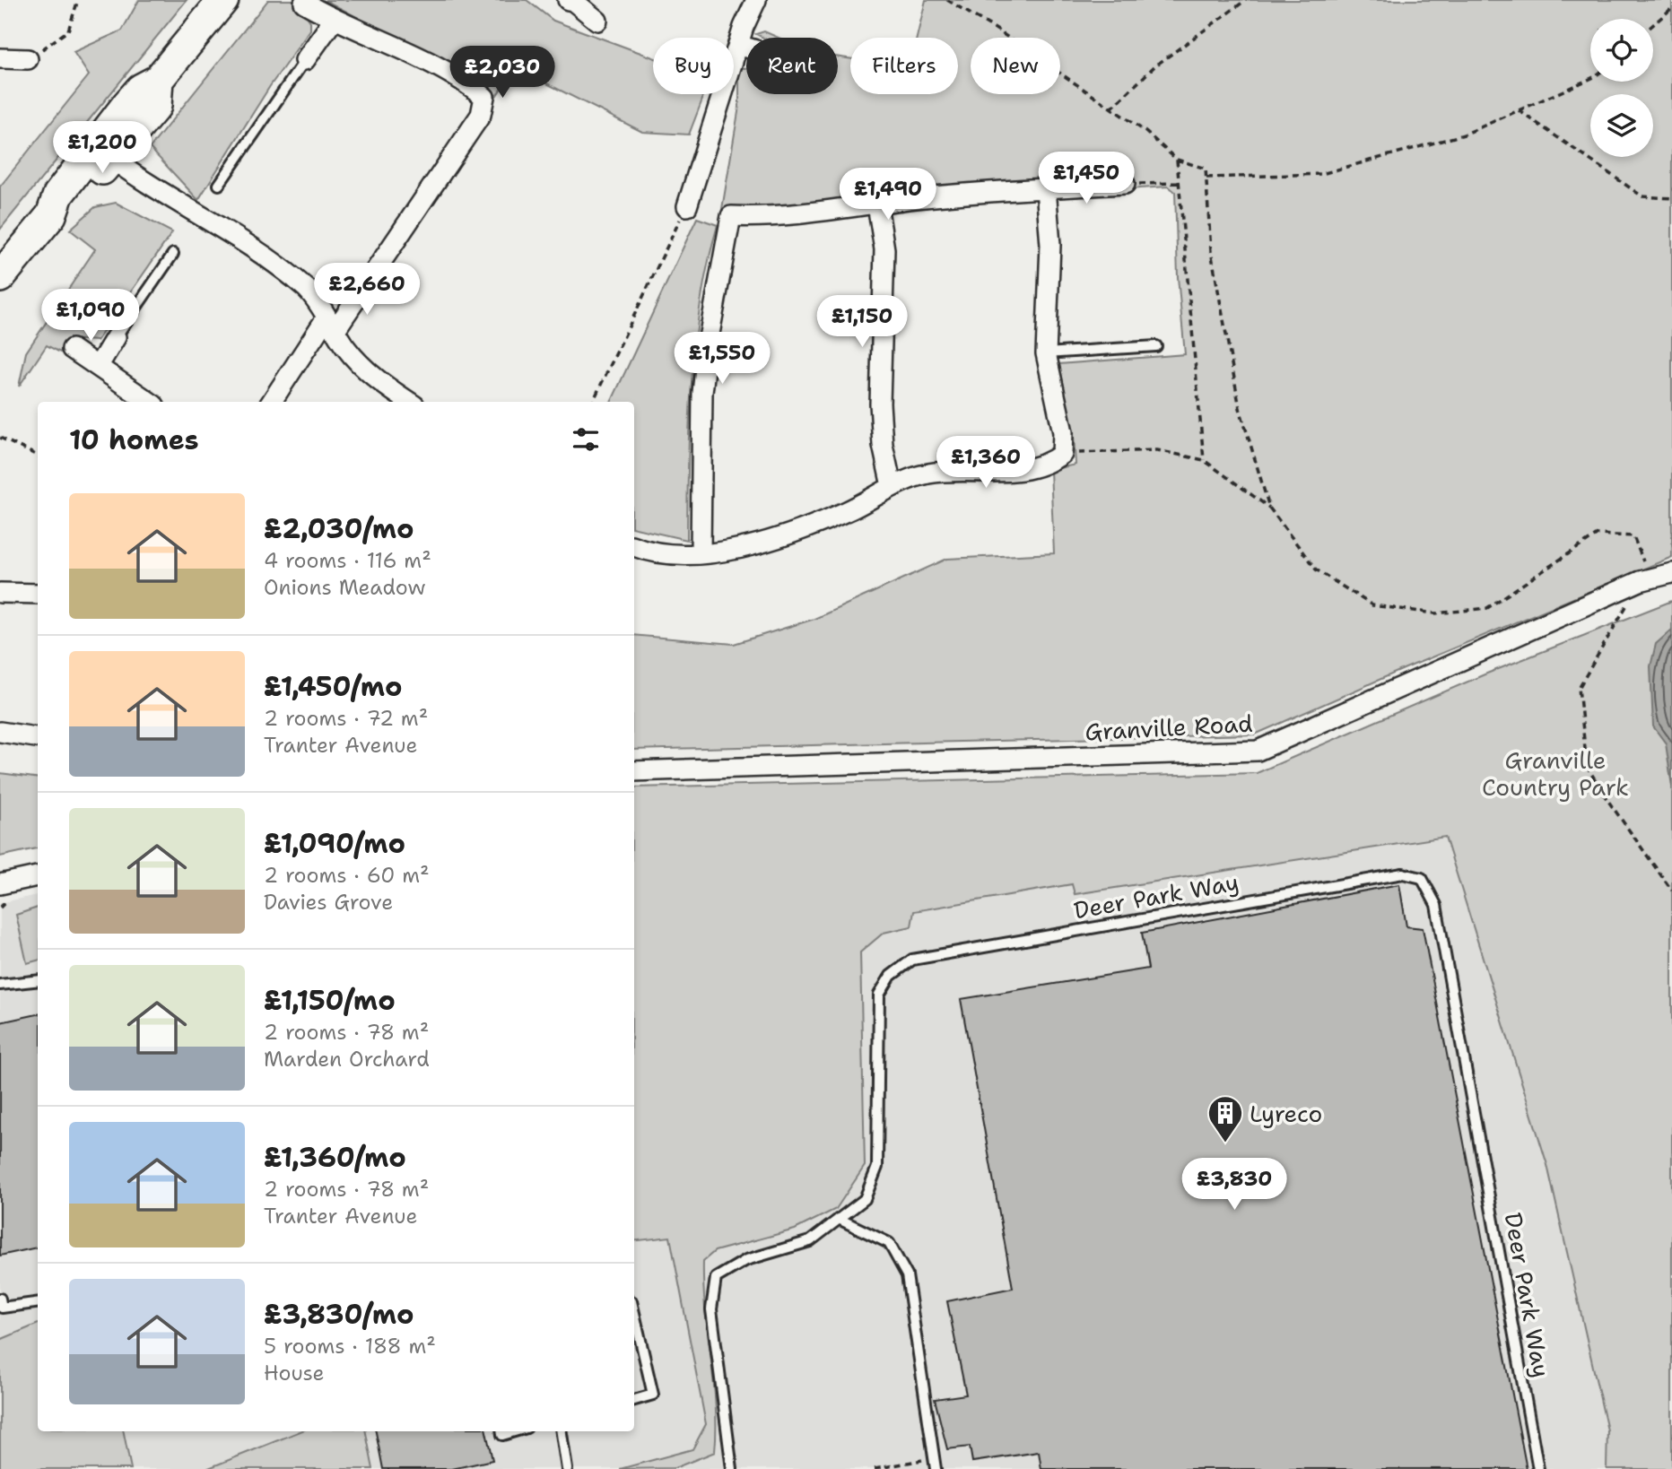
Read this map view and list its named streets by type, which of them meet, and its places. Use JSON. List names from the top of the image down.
{
  "streets": {
    "street": ["Granville Road"],
    "lane": ["Deer Park Way"]
  },
  "parks": ["Granville Country Park"],
  "places": {
    "building": ["Lyreco"]
  },
  "page": {
    "chip": [
      "Buy",
      "Rent",
      "Filters",
      "New"
    ],
    "price": [
      "£2,030",
      "£1,200",
      "£1,450",
      "£1,490",
      "£2,660",
      "£1,090",
      "£1,150",
      "£1,550",
      "£1,360",
      "£3,830"
    ],
    "heading": "10 homes",
    "list": [
      {
        "name": "£2,030/mo",
        "note": "4 rooms · 116 m² · Onions Meadow"
      },
      {
        "name": "£1,450/mo",
        "note": "2 rooms · 72 m² · Tranter Avenue"
      },
      {
        "name": "£1,090/mo",
        "note": "2 rooms · 60 m² · Davies Grove"
      },
      {
        "name": "£1,150/mo",
        "note": "2 rooms · 78 m² · Marden Orchard"
      },
      {
        "name": "£1,360/mo",
        "note": "2 rooms · 78 m² · Tranter Avenue"
      },
      {
        "name": "£3,830/mo",
        "note": "5 rooms · 188 m² · House"
      }
    ]
  }
}
